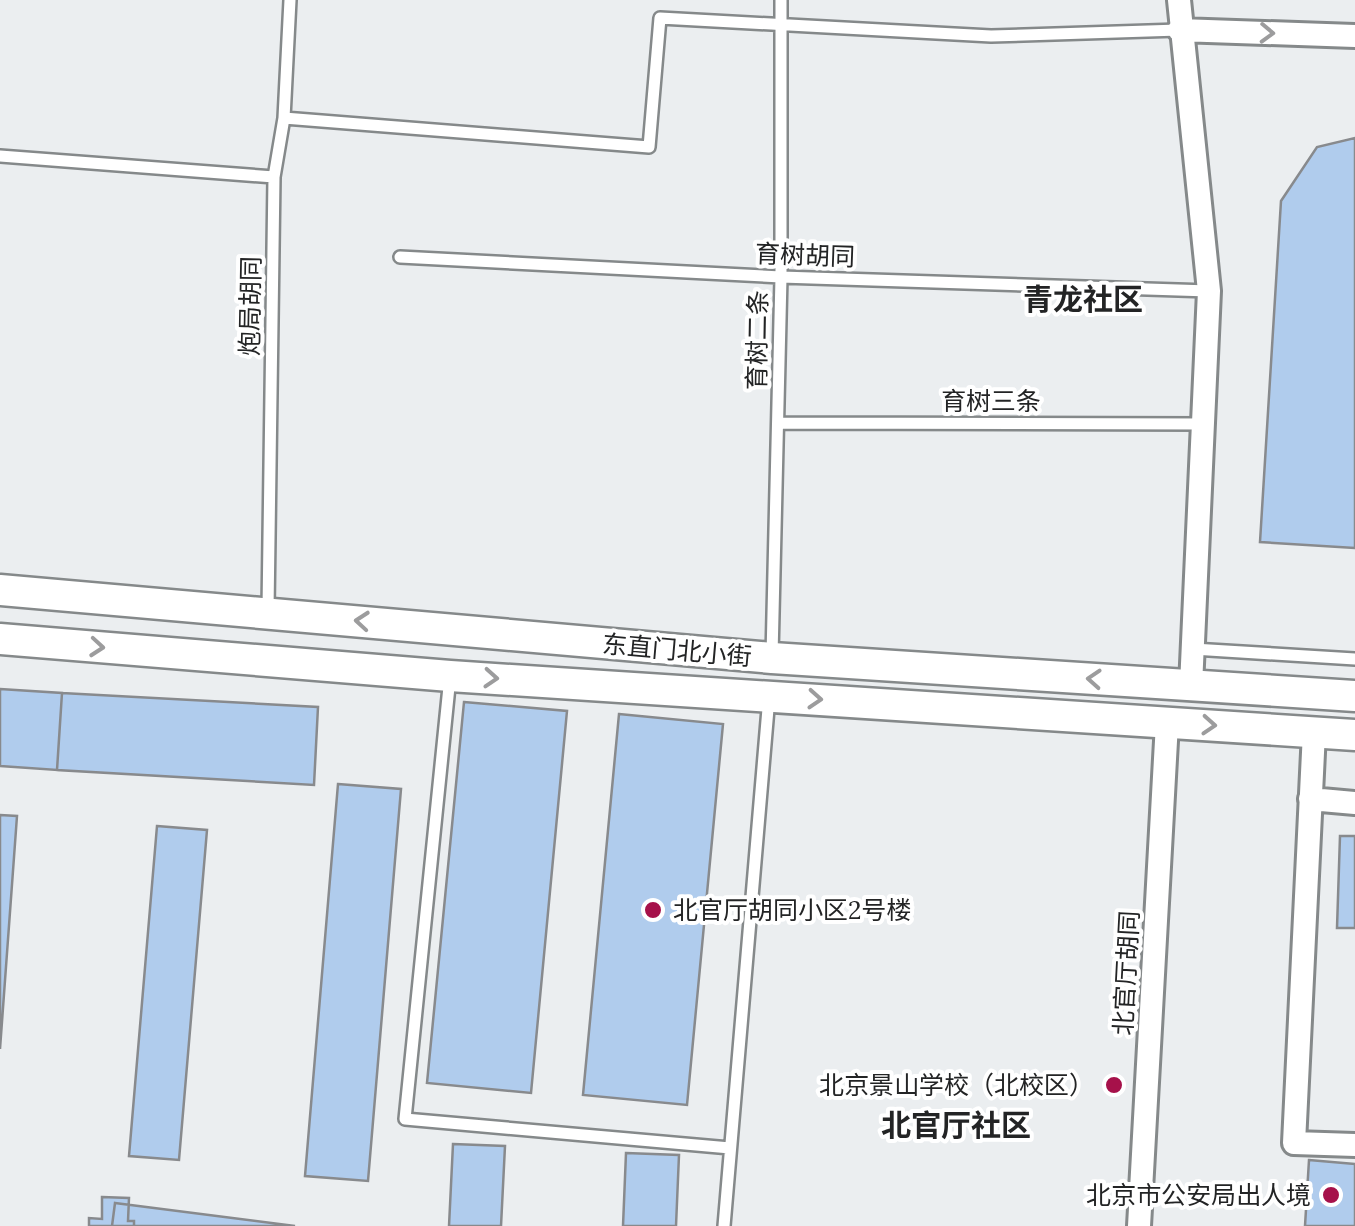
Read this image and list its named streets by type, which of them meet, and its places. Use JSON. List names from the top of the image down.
{
  "streets": {
    "main road": ["东直门北小街"],
    "street": ["北官厅胡同"],
    "lane": [
      "育树胡同",
      "炮局胡同",
      "育树二条",
      "育树三条"
    ]
  },
  "crossings": [
    ["育树胡同", "育树二条"],
    ["炮局胡同", "东直门北小街"],
    ["育树二条", "育树三条"],
    ["育树二条", "东直门北小街"],
    ["东直门北小街", "北官厅胡同"]
  ],
  "districts": ["青龙社区", "北官厅社区"],
  "places": ["北官厅胡同小区2号楼", "北京景山学校（北校区）", "北京市公安局出人境"]
}
